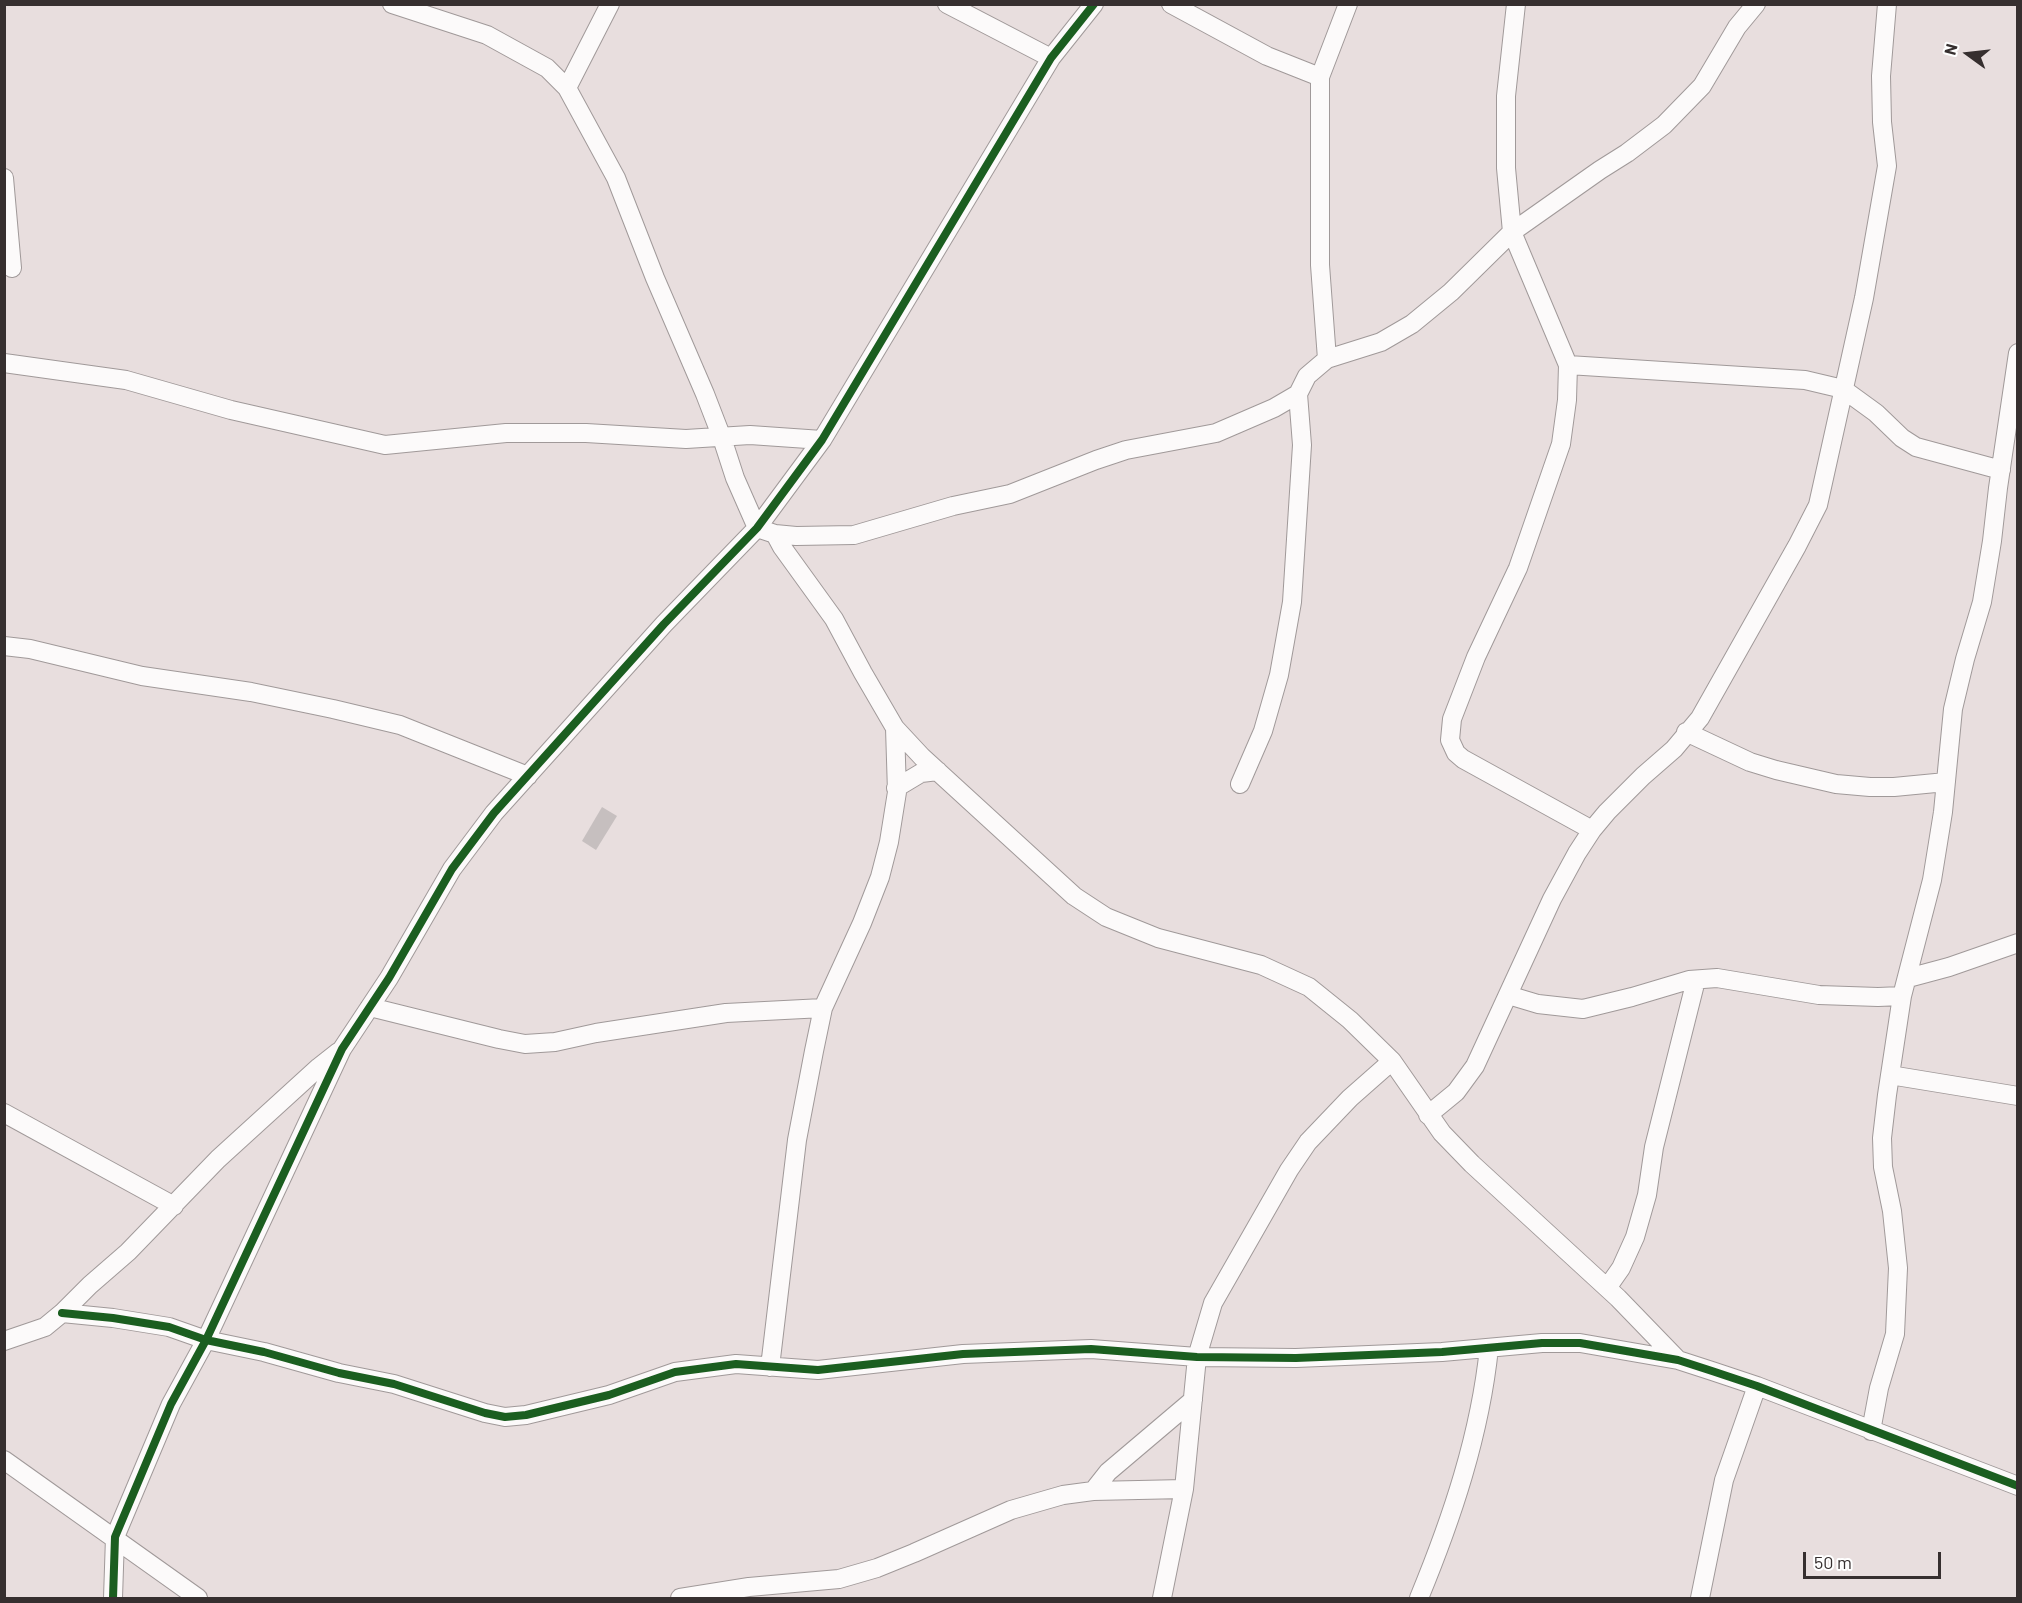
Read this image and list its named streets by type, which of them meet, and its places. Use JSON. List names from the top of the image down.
{
  "scale_bar": "50 m",
  "north": "left"
}
